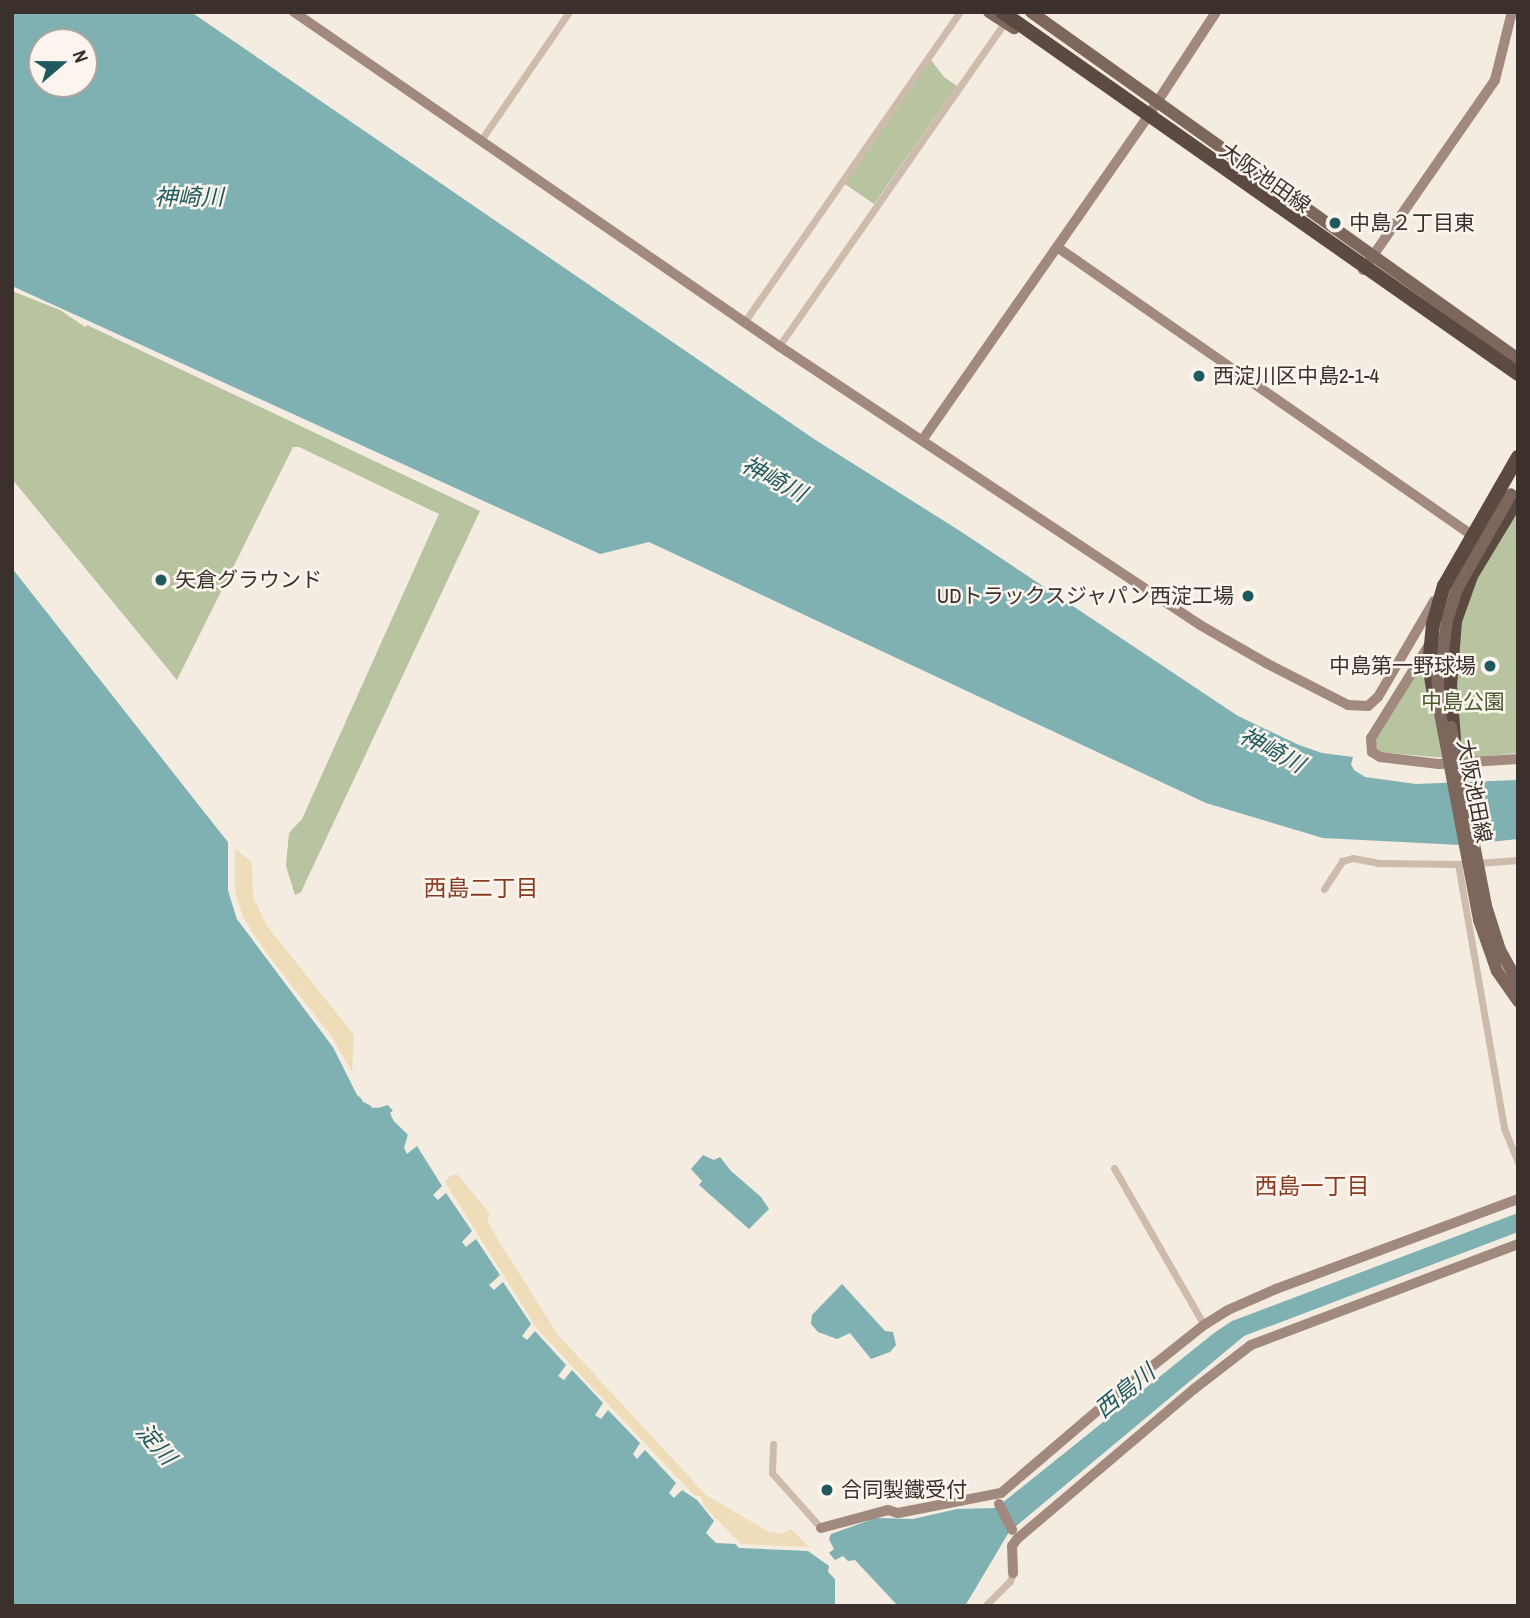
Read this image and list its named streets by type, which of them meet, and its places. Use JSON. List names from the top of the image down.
{
  "streets": {
    "main road": ["大阪池田線"]
  },
  "districts": ["西島二丁目", "西島一丁目"],
  "water": ["神崎川", "西島川", "淀川"],
  "parks": ["中島公園"],
  "places": [
    "中島２丁目東",
    "西淀川区中島2-1-4",
    "矢倉グラウンド",
    "UDトラックスジャパン西淀工場",
    "中島第一野球場",
    "合同製鐵受付"
  ],
  "north": "right"
}
